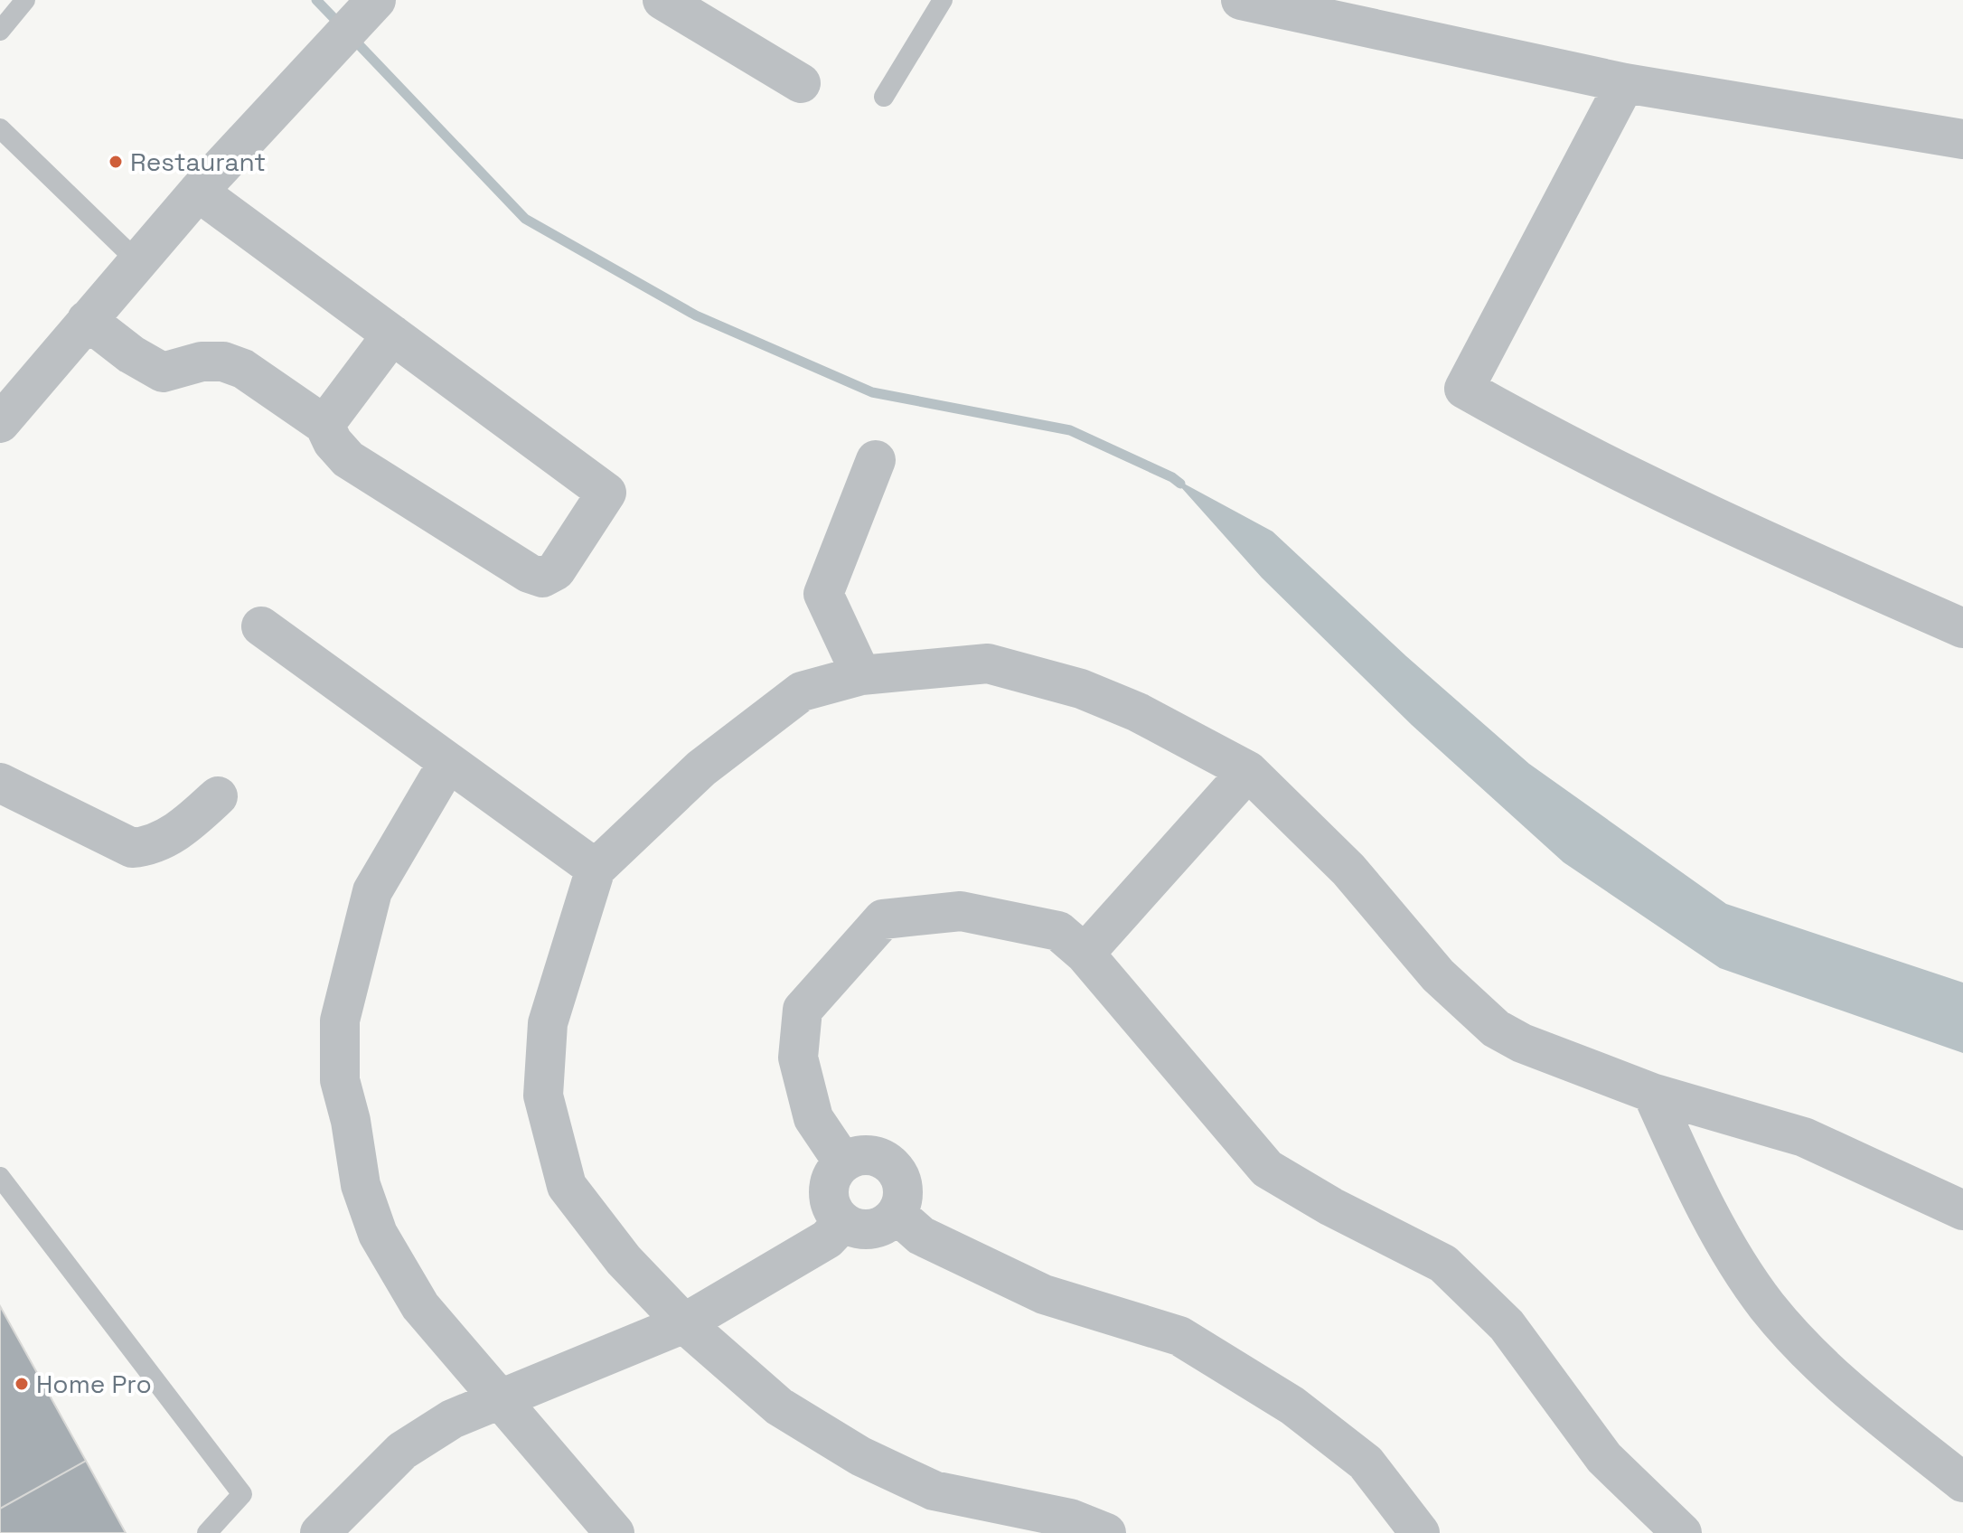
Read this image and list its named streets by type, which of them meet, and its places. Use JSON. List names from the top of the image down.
{
  "places": ["Restaurant", "Home Pro"]
}
